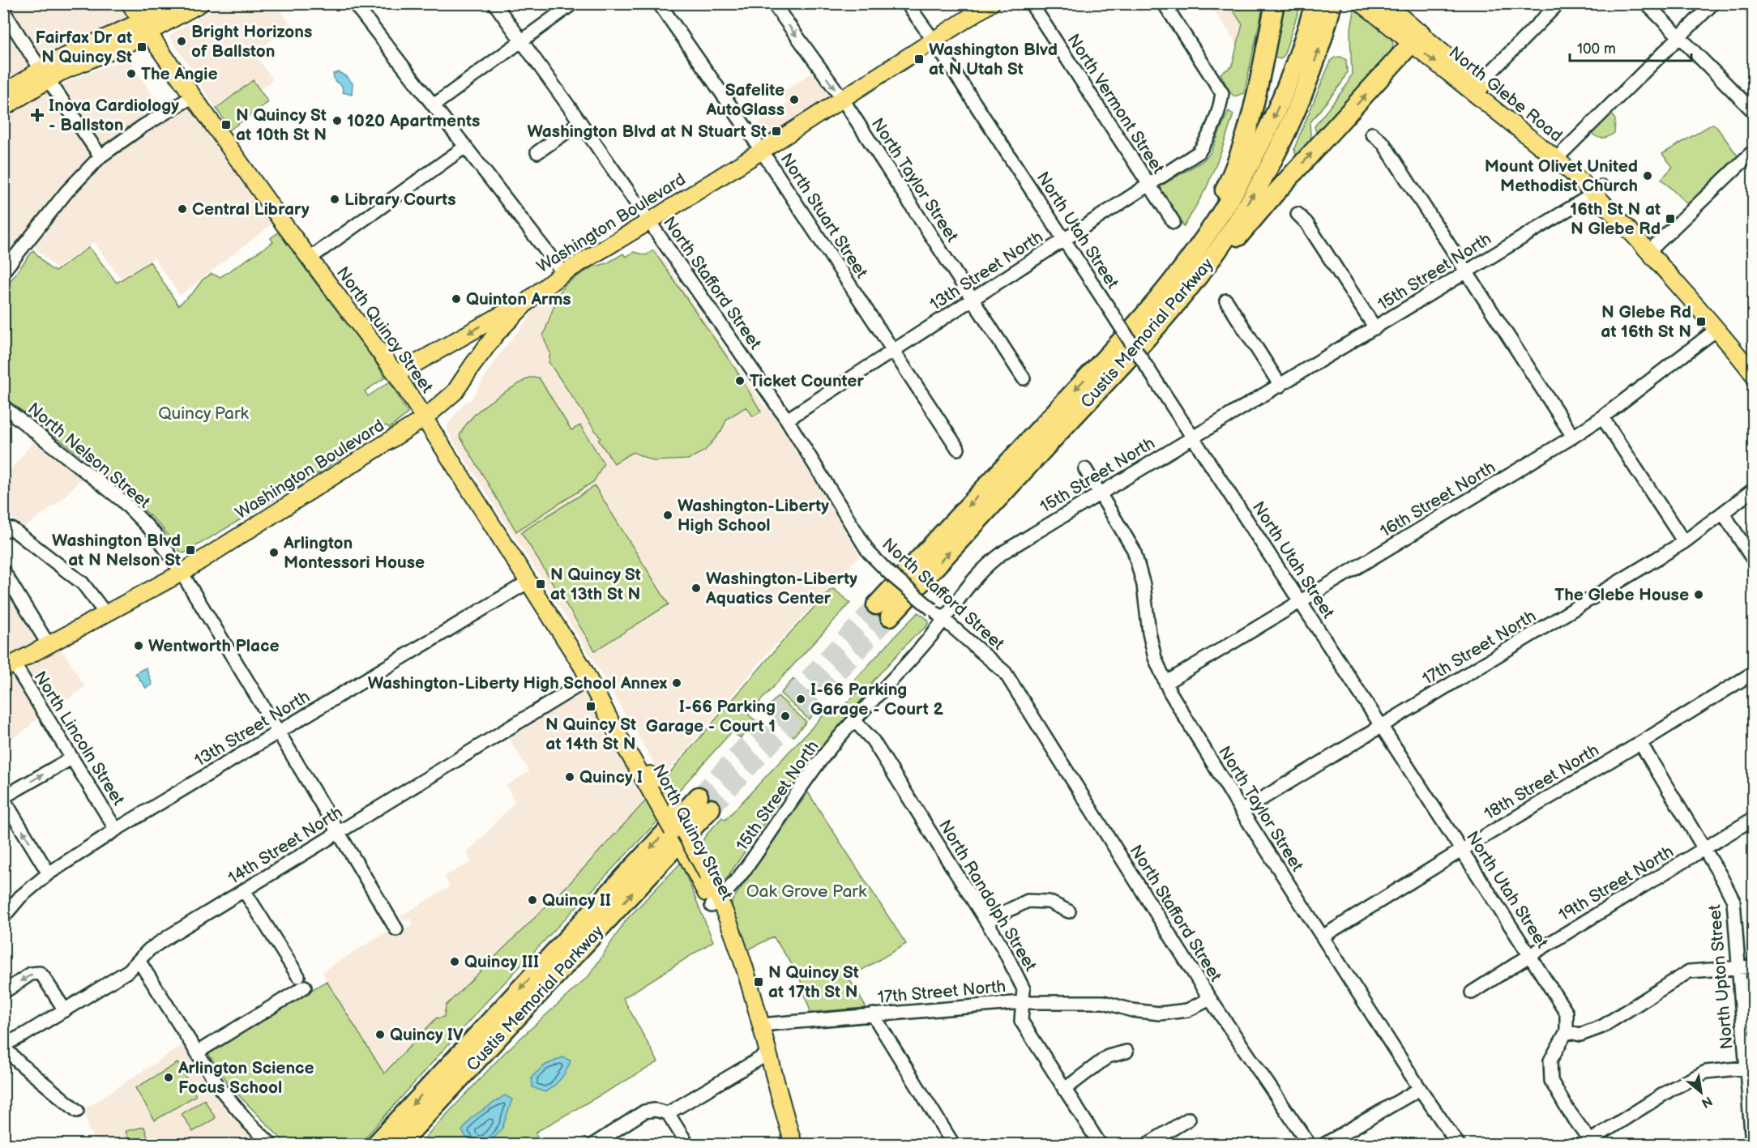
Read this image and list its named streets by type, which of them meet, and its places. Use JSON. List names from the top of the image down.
{
  "streets": {
    "highway": ["Custis Memorial Parkway"],
    "main road": ["North Glebe Road", "Washington Boulevard", "North Quincy Street"],
    "street": [
      "North Vermont Street",
      "North Taylor Street",
      "North Stuart Street",
      "North Utah Street",
      "13th Street North",
      "15th Street North",
      "North Stafford Street",
      "North Nelson Street",
      "16th Street North",
      "17th Street North",
      "North Lincoln Street",
      "18th Street North",
      "14th Street North",
      "19th Street North",
      "North Randolph Street",
      "North Upton Street"
    ]
  },
  "crossings": [
    ["North Glebe Road", "15th Street North"],
    ["North Glebe Road", "16th Street North"],
    ["North Vermont Street", "13th Street North"],
    ["North Taylor Street", "Washington Boulevard"],
    ["North Taylor Street", "13th Street North"],
    ["North Taylor Street", "15th Street North"],
    ["North Taylor Street", "16th Street North"],
    ["North Taylor Street", "17th Street North"],
    ["North Taylor Street", "18th Street North"],
    ["North Stuart Street", "Washington Boulevard"],
    ["North Stuart Street", "13th Street North"],
    ["Washington Boulevard", "North Utah Street"],
    ["Washington Boulevard", "North Stafford Street"],
    ["Washington Boulevard", "North Quincy Street"],
    ["Washington Boulevard", "North Nelson Street"],
    ["Washington Boulevard", "North Lincoln Street"],
    ["North Utah Street", "13th Street North"],
    ["North Utah Street", "15th Street North"],
    ["North Utah Street", "16th Street North"],
    ["North Utah Street", "17th Street North"],
    ["North Utah Street", "18th Street North"],
    ["North Utah Street", "19th Street North"],
    ["13th Street North", "North Stafford Street"],
    ["13th Street North", "North Quincy Street"],
    ["13th Street North", "North Nelson Street"],
    ["13th Street North", "North Lincoln Street"],
    ["15th Street North", "North Stafford Street"],
    ["15th Street North", "North Quincy Street"],
    ["15th Street North", "North Randolph Street"],
    ["North Stafford Street", "17th Street North"],
    ["North Quincy Street", "17th Street North"],
    ["North Quincy Street", "14th Street North"],
    ["North Nelson Street", "14th Street North"],
    ["17th Street North", "North Randolph Street"],
    ["18th Street North", "North Upton Street"],
    ["19th Street North", "North Upton Street"]
  ],
  "parks": ["Quincy Park", "Oak Grove Park"],
  "places": {
    "other": [
      "Bright Horizons of Ballston",
      "The Angie",
      "Safelite AutoGlass",
      "1020 Apartments",
      "Mount Olivet United Methodist Church",
      "Library Courts",
      "Central Library",
      "Quinton Arms",
      "Ticket Counter",
      "Washington-Liberty High School",
      "Arlington Montessori House",
      "Washington-Liberty Aquatics Center",
      "The Glebe House",
      "Wentworth Place",
      "Washington-Liberty High School Annex",
      "I-66 Parking Garage - Court 2",
      "I-66 Parking Garage - Court 1",
      "Quincy I",
      "Quincy II",
      "Quincy III",
      "Quincy IV",
      "Arlington Science Focus School"
    ],
    "transit": [
      "Fairfax Dr at N Quincy St",
      "Washington Blvd at N Utah St",
      "N Quincy St at 10th St N",
      "Washington Blvd at N Stuart St",
      "16th St N at N Glebe Rd",
      "N Glebe Rd at 16th St N",
      "Washington Blvd at N Nelson St",
      "N Quincy St at 13th St N",
      "N Quincy St at 14th St N",
      "N Quincy St at 17th St N"
    ],
    "health": ["Inova Cardiology - Ballston"]
  },
  "scale_bar": "100 m",
  "north": "bottom right"
}
